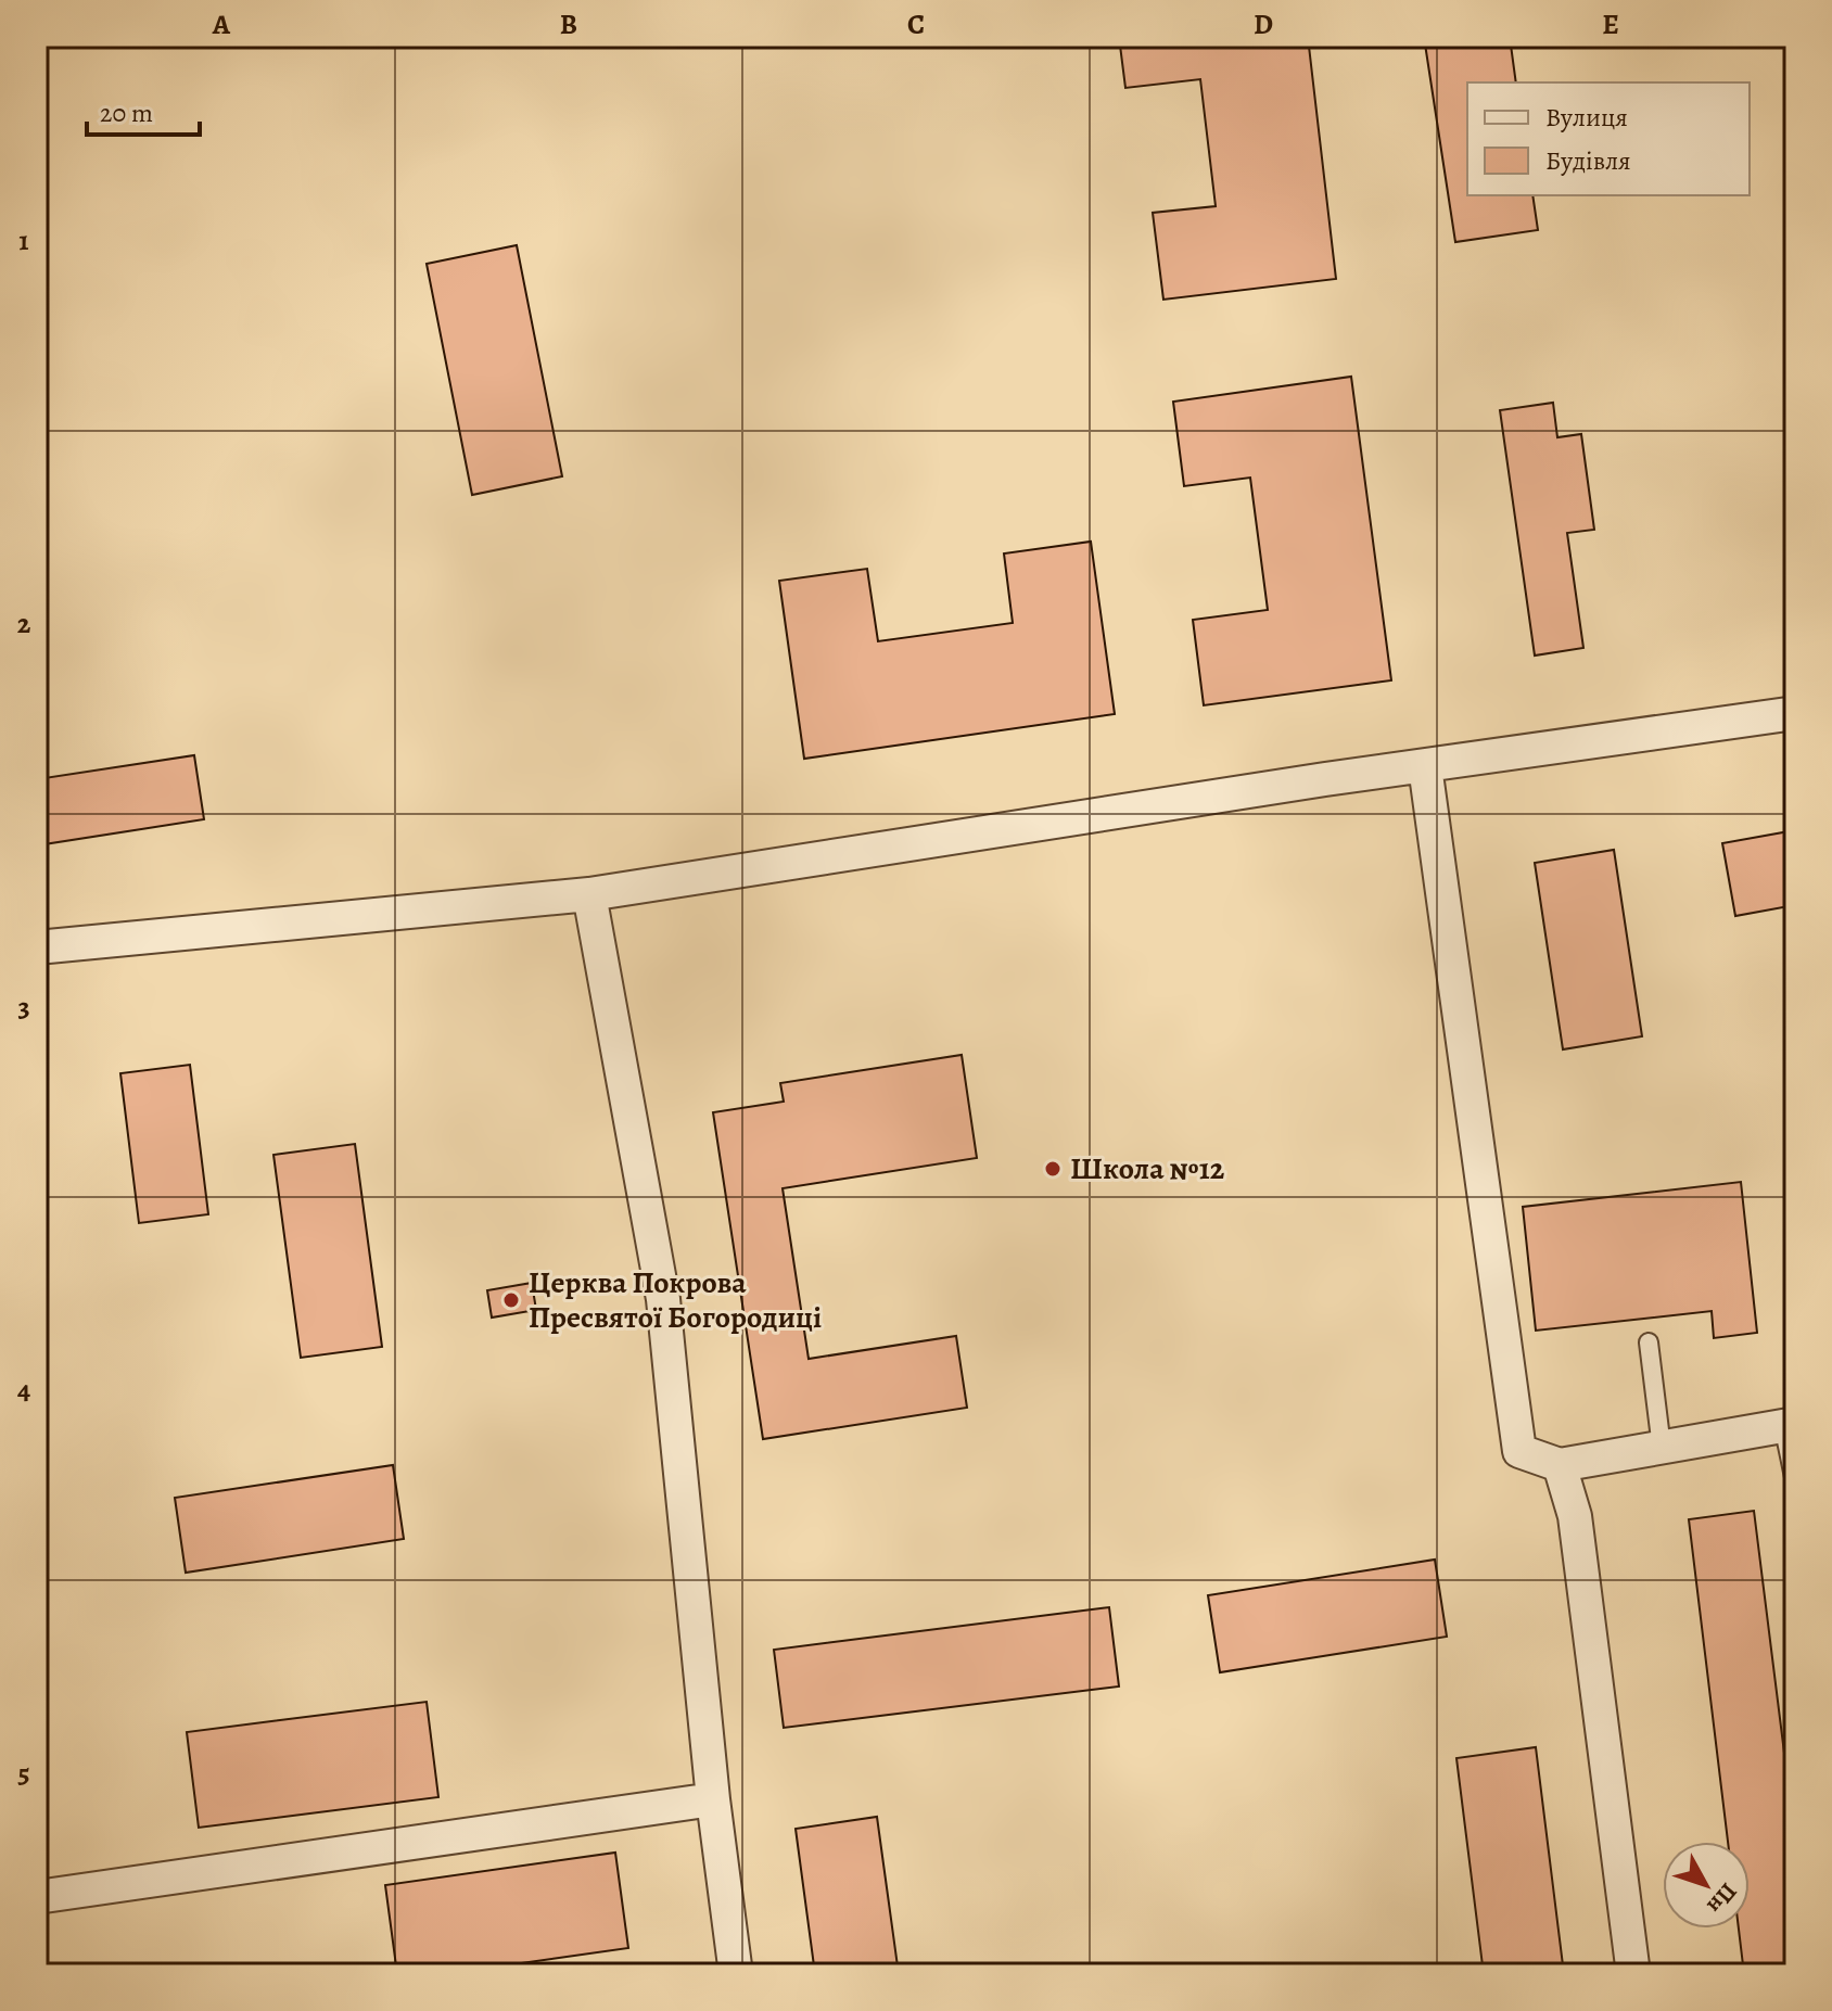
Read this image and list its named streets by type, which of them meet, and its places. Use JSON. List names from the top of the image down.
{
  "places": ["Школа №12", "Церква Покрова Пресвятої Богородиці"],
  "legend": ["Вулиця", "Будівля"],
  "scale_bar": "20 m",
  "north": "bottom right",
  "grid": {
    "columns": [
      "A",
      "B",
      "C",
      "D",
      "E"
    ],
    "rows": [
      "1",
      "2",
      "3",
      "4",
      "5"
    ]
  }
}
